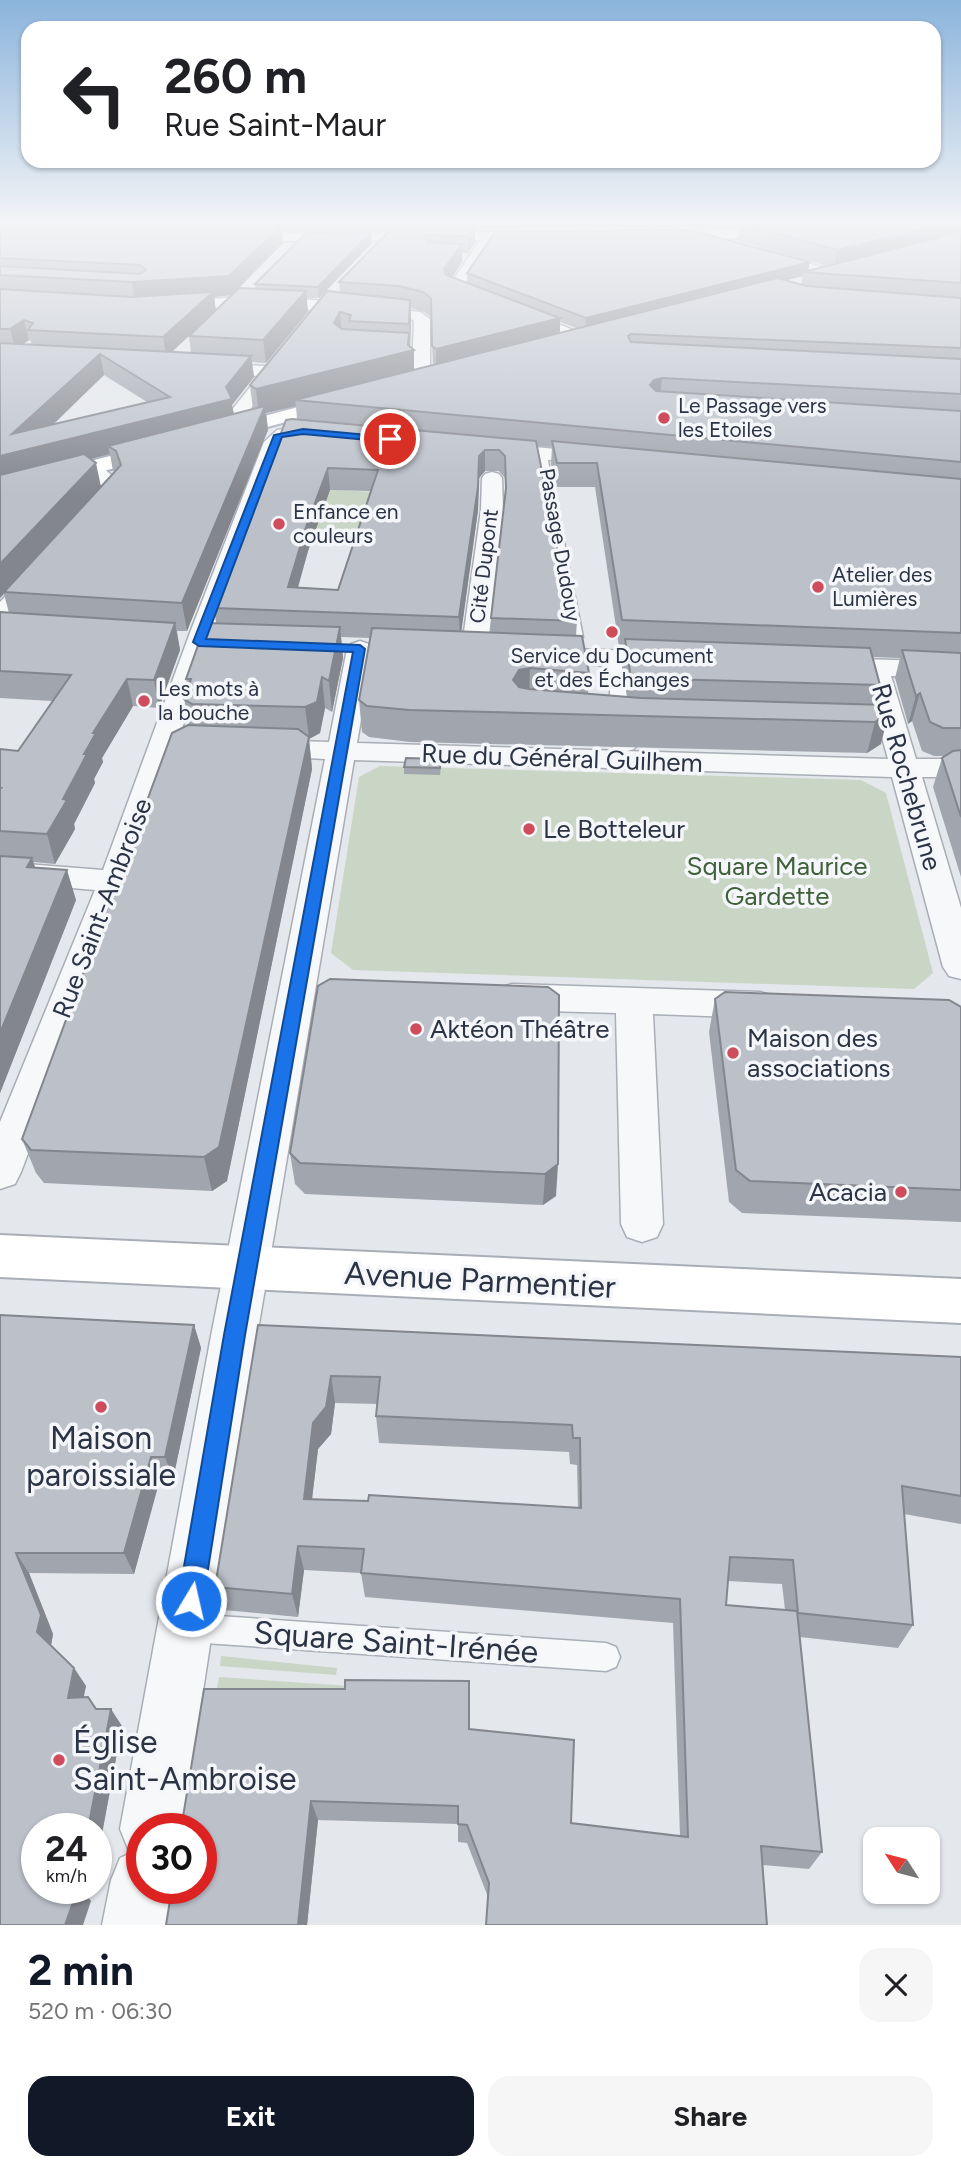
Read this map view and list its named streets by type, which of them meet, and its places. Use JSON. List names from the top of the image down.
{
  "streets": {
    "main road": ["Avenue Parmentier"],
    "street": [
      "Cité Dupont",
      "Rue du Général Guilhem",
      "Rue Rochebrune",
      "Rue Saint-Ambroise"
    ],
    "lane": ["Passage Dudouy", "Square Saint-Irénée"]
  },
  "crossings": [
    ["Passage Dudouy", "Cité Dupont"],
    ["Rue du Général Guilhem", "Rue Rochebrune"]
  ],
  "parks": ["Square Maurice Gardette"],
  "places": [
    "Le Passage vers les Etoiles",
    "Enfance en couleurs",
    "Atelier des Lumières",
    "Service du Document et des Échanges",
    "Les mots à la bouche",
    "Le Botteleur",
    "Aktéon Théâtre",
    "Maison des associations",
    "Acacia",
    "Maison paroissiale",
    "Église Saint-Ambroise"
  ],
  "north": "top left",
  "page": {
    "turn": ["260 m", "Rue Saint-Maur"],
    "speed": "24 km/h",
    "limit": "30",
    "heading": ["2 min", "520 m · 06:30"],
    "buttons": ["Exit", "Share"]
  }
}
